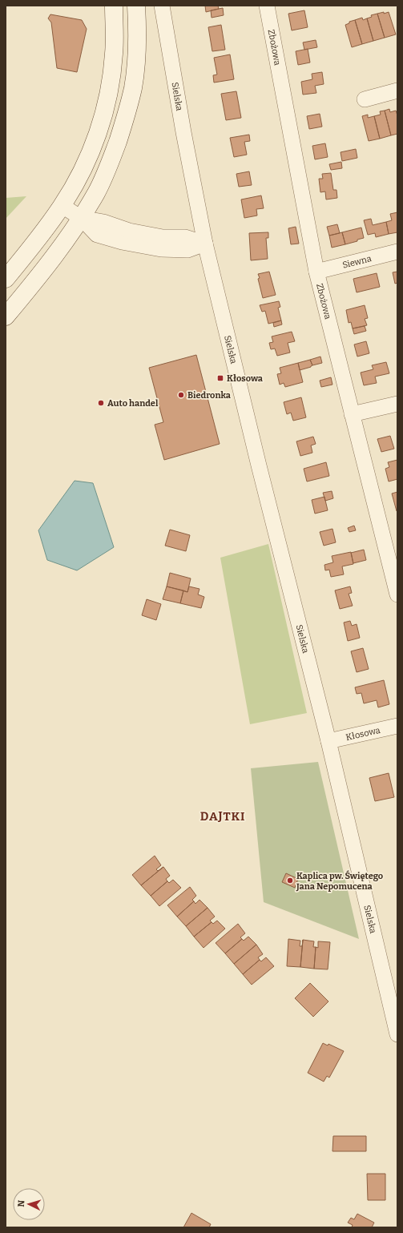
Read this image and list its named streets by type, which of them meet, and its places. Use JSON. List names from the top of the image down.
{
  "streets": {
    "street": [
      "Zbożowa",
      "Sielska",
      "Siewna",
      "Kłosowa"
    ]
  },
  "crossings": [
    ["Zbożowa", "Siewna"],
    ["Sielska", "Kłosowa"]
  ],
  "districts": ["DAJTKI"],
  "places": {
    "transit": ["Kłosowa"],
    "other": ["Biedronka", "Auto handel", "Kaplica pw. Świętego Jana Nepomucena"]
  },
  "north": "left"
}
